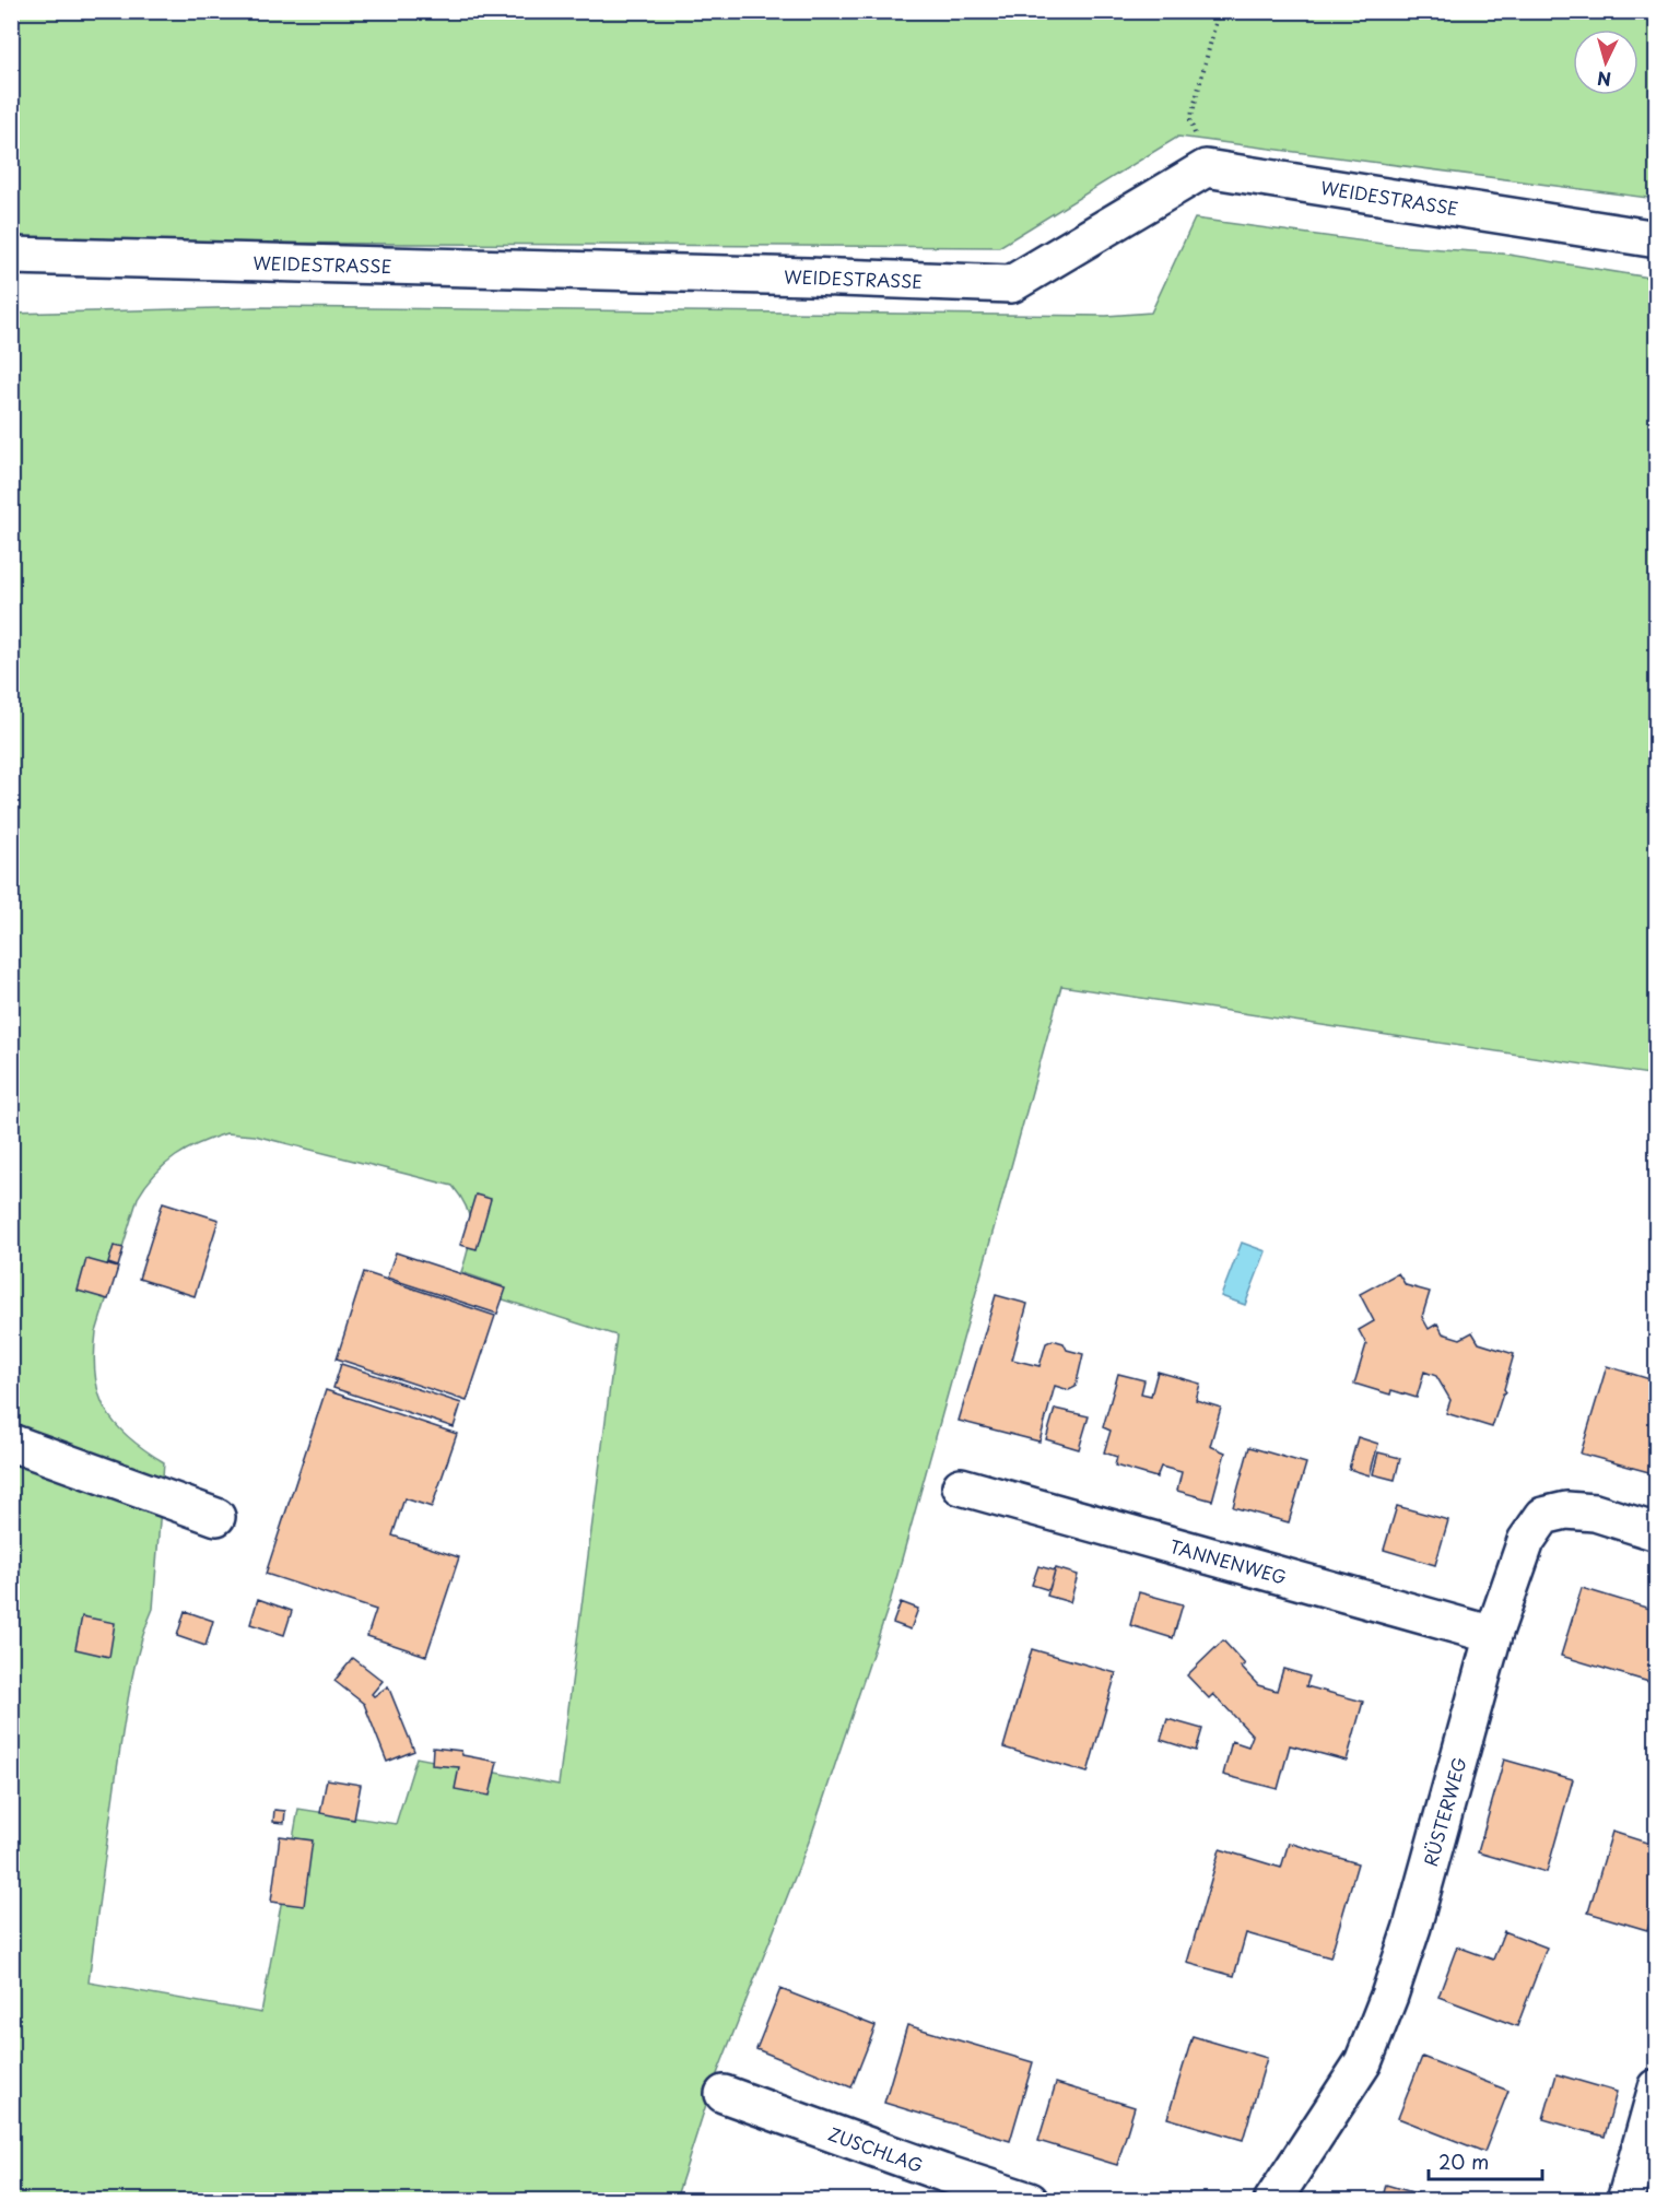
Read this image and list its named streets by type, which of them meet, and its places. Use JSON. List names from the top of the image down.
{
  "streets": {
    "street": [
      "WEIDESTRASSE",
      "TANNENWEG",
      "RÜSTERWEG",
      "ZUSCHLAG"
    ]
  },
  "crossings": [
    ["TANNENWEG", "RÜSTERWEG"]
  ],
  "scale_bar": "20 m",
  "north": "bottom"
}
